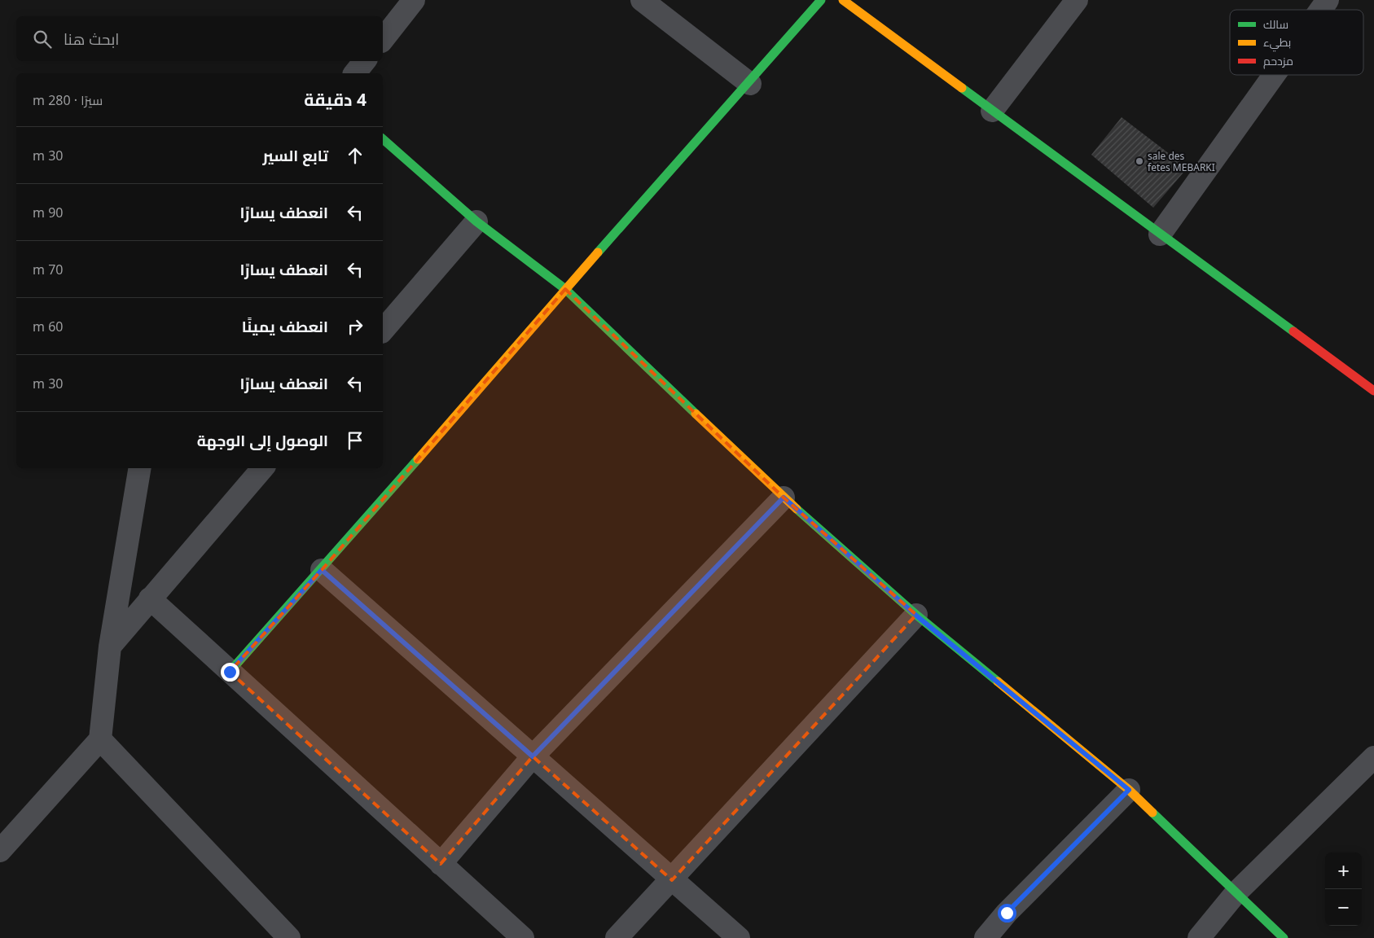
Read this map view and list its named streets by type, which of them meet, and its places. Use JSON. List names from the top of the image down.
{
  "places": ["sale des fetes MEBARKI"],
  "legend": ["سالك", "بطيء", "مزدحم"],
  "page": {
    "search": "ابحث هنا",
    "heading": ["4 دقيقة", "سيرًا · 280 m"],
    "list": [
      ["تابع السير", "30 m"],
      ["انعطف يسارًا", "90 m"],
      ["انعطف يسارًا", "70 m"],
      ["انعطف يمينًا", "60 m"],
      ["انعطف يسارًا", "30 m"],
      "الوصول إلى الوجهة"
    ],
    "map_buttons": ["+", "−"]
  }
}
